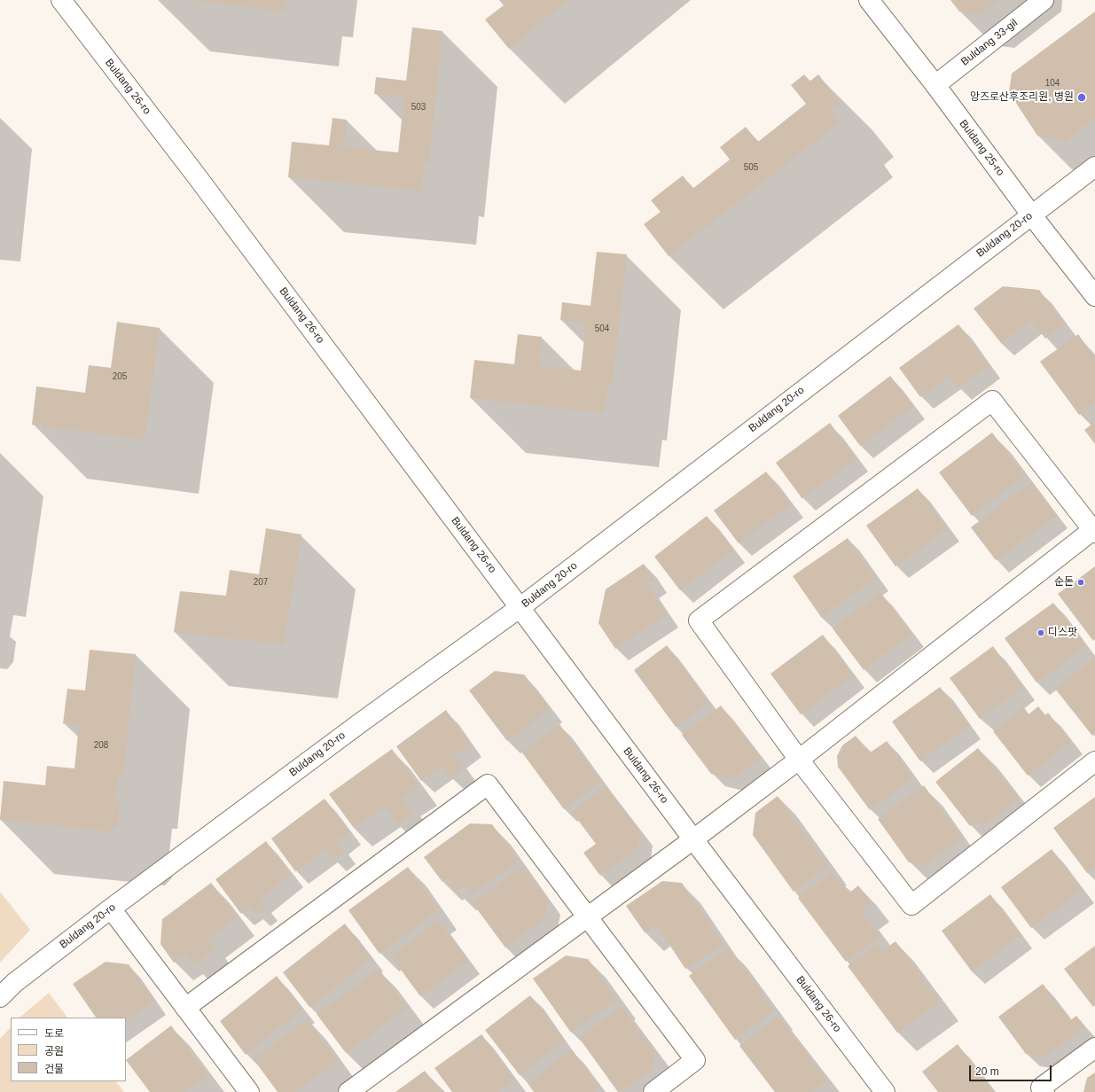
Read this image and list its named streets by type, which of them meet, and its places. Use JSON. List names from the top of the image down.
{
  "streets": {
    "street": [
      "Buldang 33-gil",
      "Buldang 26-ro",
      "Buldang 25-ro",
      "Buldang 20-ro"
    ]
  },
  "crossings": [
    ["Buldang 33-gil", "Buldang 25-ro"],
    ["Buldang 26-ro", "Buldang 20-ro"],
    ["Buldang 25-ro", "Buldang 20-ro"]
  ],
  "places": ["앙즈로산후조리원, 병원", "순돈", "디스팟"],
  "house_numbers": [
    "104",
    "503",
    "505",
    "504",
    "205",
    "207",
    "208"
  ],
  "legend": ["도로", "공원", "건물"],
  "scale_bar": "20 m"
}
